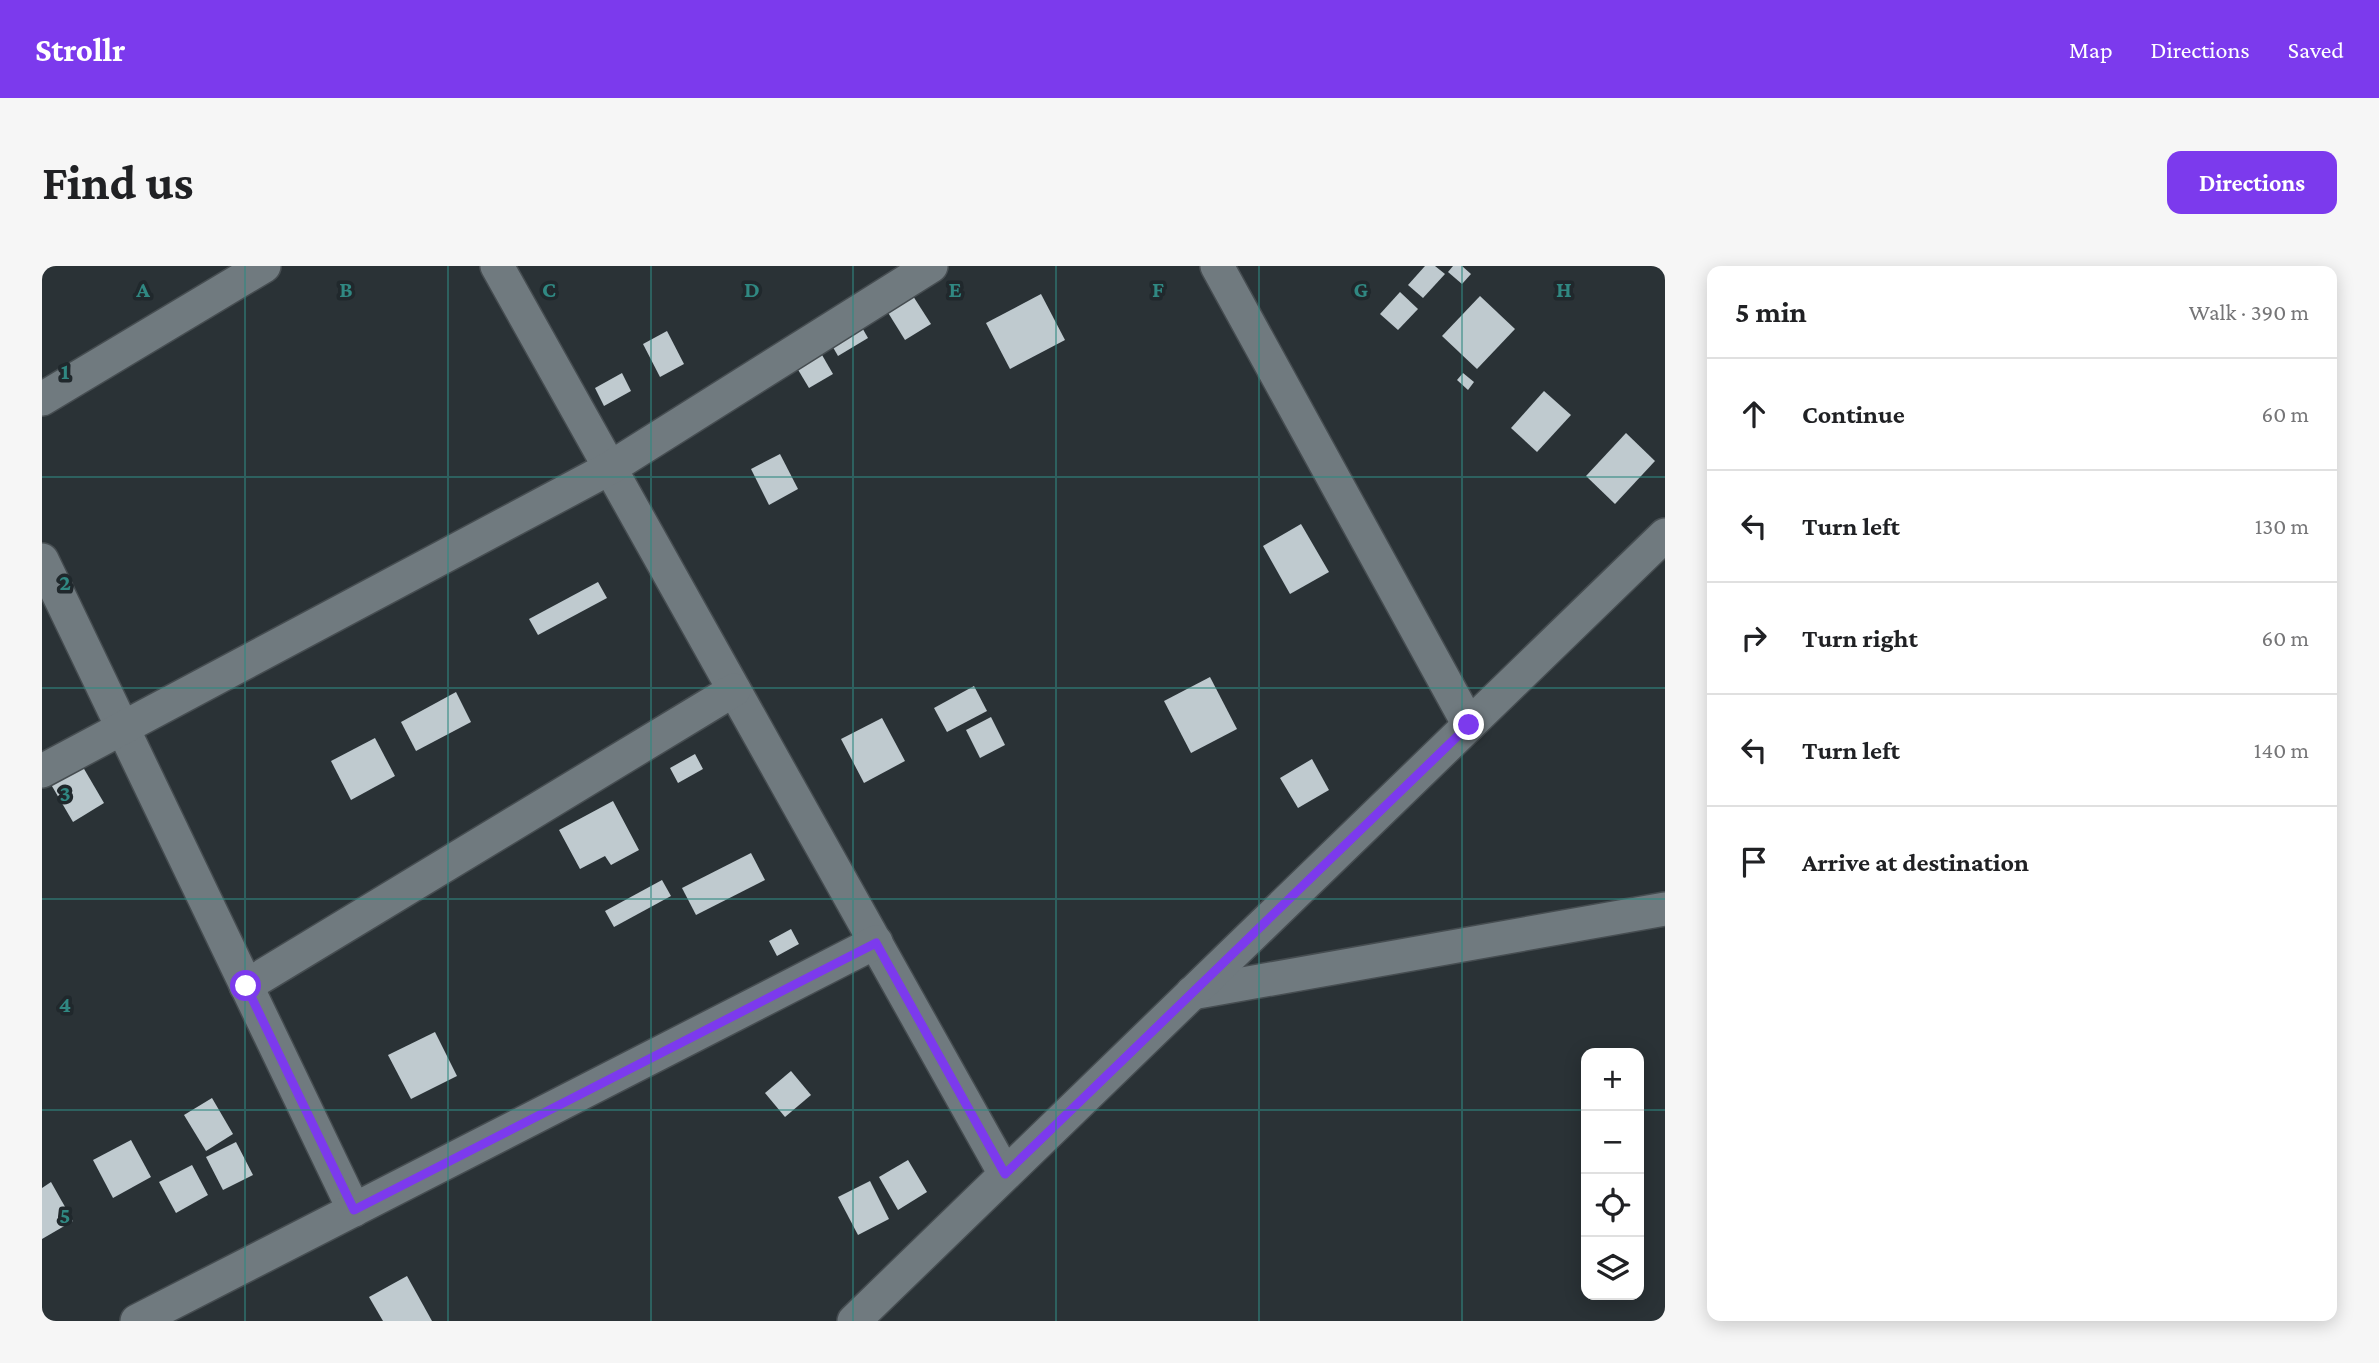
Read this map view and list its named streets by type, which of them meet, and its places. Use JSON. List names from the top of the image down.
{
  "page": {
    "header": "Strollr",
    "nav": ["Map", "Directions", "Saved"],
    "buttons": "Directions",
    "title": "Find us",
    "heading": ["5 min", "Walk · 390 m"],
    "list": [
      ["Continue", "60 m"],
      ["Turn left", "130 m"],
      ["Turn right", "60 m"],
      ["Turn left", "140 m"],
      "Arrive at destination"
    ],
    "map_buttons": ["+", "−"]
  },
  "grid": {
    "columns": [
      "A",
      "B",
      "C",
      "D",
      "E",
      "F",
      "G",
      "H"
    ],
    "rows": [
      "1",
      "2",
      "3",
      "4",
      "5"
    ]
  }
}
